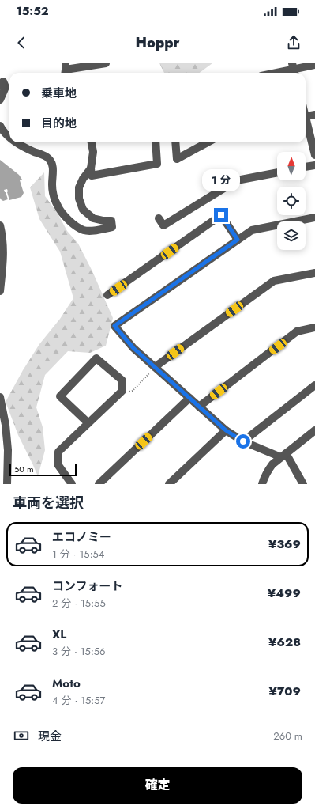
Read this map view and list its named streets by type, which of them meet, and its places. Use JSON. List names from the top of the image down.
{
  "scale_bar": "50 m",
  "north": "top",
  "page": {
    "status": "15:52",
    "header": "Hoppr",
    "banner": ["乗車地", "目的地"],
    "bubble": "1 分",
    "scale": "50 m",
    "heading": "車両を選択",
    "list": [
      {
        "name": "エコノミー",
        "note": "1 分 · 15:54",
        "value": "¥369"
      },
      {
        "name": "コンフォート",
        "note": "2 分 · 15:55",
        "value": "¥499"
      },
      {
        "name": "XL",
        "note": "3 分 · 15:56",
        "value": "¥628"
      },
      {
        "name": "Moto",
        "note": "4 分 · 15:57",
        "value": "¥709"
      }
    ],
    "pay": ["現金", "260 m"],
    "buttons": "確定"
  }
}
